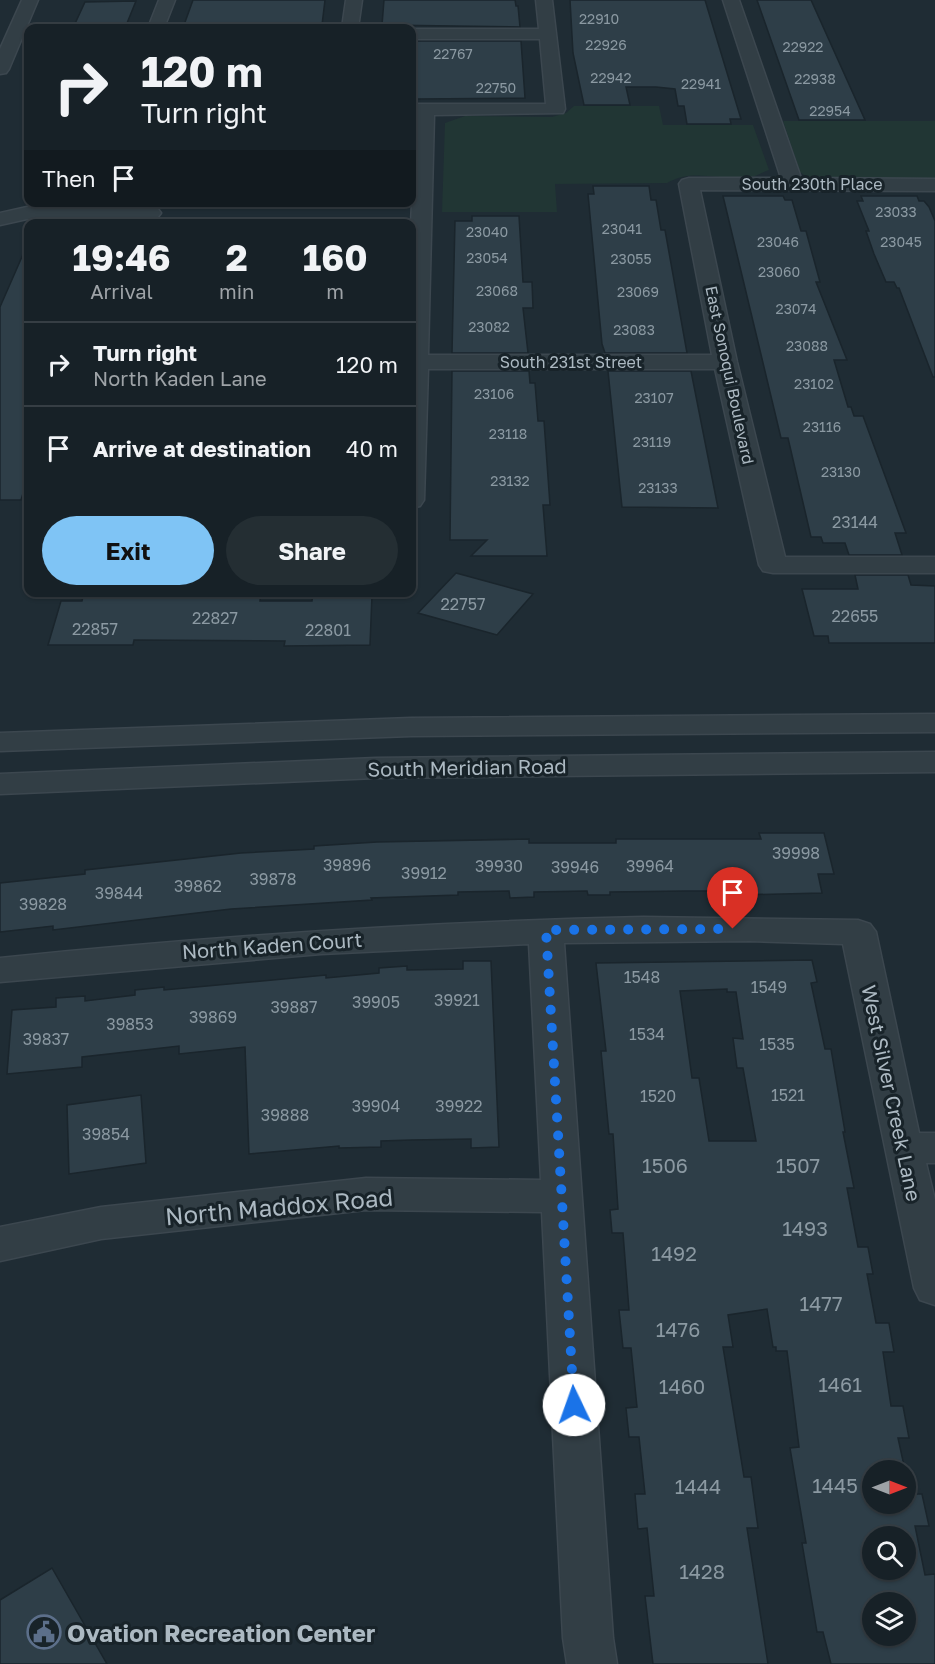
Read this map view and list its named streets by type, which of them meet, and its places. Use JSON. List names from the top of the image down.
{
  "streets": {
    "street": [
      "South 230th Place",
      "South 231st Street",
      "East Sonoqui Boulevard",
      "South Meridian Road",
      "North Kaden Court",
      "West Silver Creek Lane",
      "North Maddox Road"
    ]
  },
  "crossings": [
    ["South 230th Place", "East Sonoqui Boulevard"],
    ["South 231st Street", "East Sonoqui Boulevard"],
    ["North Kaden Court", "West Silver Creek Lane"]
  ],
  "places": {
    "public building": ["Ovation Recreation Center"]
  },
  "house_numbers": [
    "22910",
    "22926",
    "22922",
    "22767",
    "22942",
    "22938",
    "22941",
    "22750",
    "22954",
    "23033",
    "23041",
    "23040",
    "23046",
    "23045",
    "23054",
    "23055",
    "23060",
    "23068",
    "23069",
    "23074",
    "23082",
    "23083",
    "23088",
    "23102",
    "23106",
    "23107",
    "23116",
    "23118",
    "23119",
    "23130",
    "23132",
    "23133",
    "23144",
    "22757",
    "22655",
    "22827",
    "22857",
    "22801",
    "39998",
    "39896",
    "39930",
    "39964",
    "39946",
    "39912",
    "39878",
    "39862",
    "39844",
    "39828",
    "1548",
    "1549",
    "39921",
    "39905",
    "39887",
    "39869",
    "39853",
    "1534",
    "39837",
    "1535",
    "1521",
    "1520",
    "39904",
    "39922",
    "39888",
    "39854",
    "1506",
    "1507",
    "1493",
    "1492",
    "1477",
    "1476",
    "1461",
    "1460",
    "1445",
    "1444",
    "1428"
  ],
  "north": "right",
  "page": {
    "turn": ["120 m", "Turn right"],
    "then": "Then",
    "eta": [
      "19:46",
      "Arrival",
      "2",
      "min",
      "160",
      "m"
    ],
    "list": [
      {
        "name": "Turn right",
        "note": "North Kaden Lane",
        "value": "120 m"
      },
      {
        "name": "Arrive at destination",
        "value": "40 m"
      }
    ],
    "buttons": ["Exit", "Share"]
  }
}
